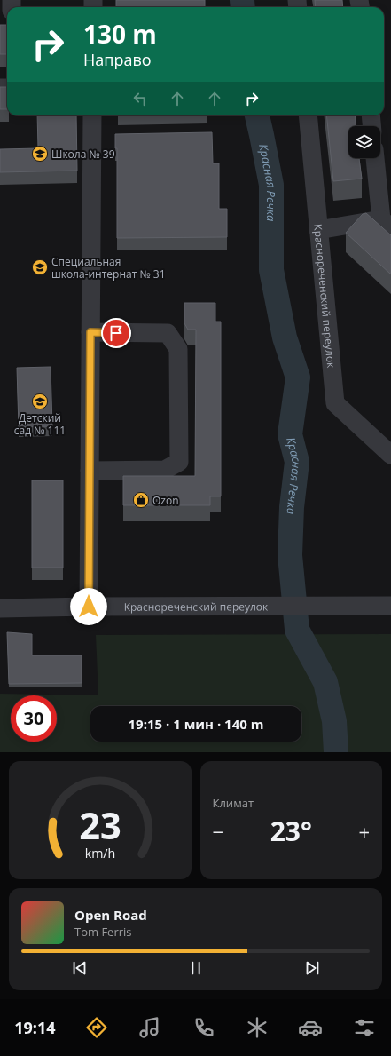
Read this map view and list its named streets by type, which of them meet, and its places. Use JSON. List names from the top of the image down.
{
  "streets": {
    "street": ["Краснореченский переулок"]
  },
  "water": ["Красная Речка"],
  "places": {
    "school or university": ["Школа № 39", "Специальная школа-интернат № 31", "Детский сад № 111"],
    "shop": ["Ozon"]
  },
  "page": {
    "turn": ["130 m", "Направо"],
    "limit": "30",
    "trip": "19:15 · 1 мин · 140 m",
    "tile": "Климат",
    "heat": ["−", "23°", "+"],
    "song": ["Open Road", "Tom Ferris"],
    "tabs": "19:14",
    "gauge": ["23", "km/h"]
  }
}
